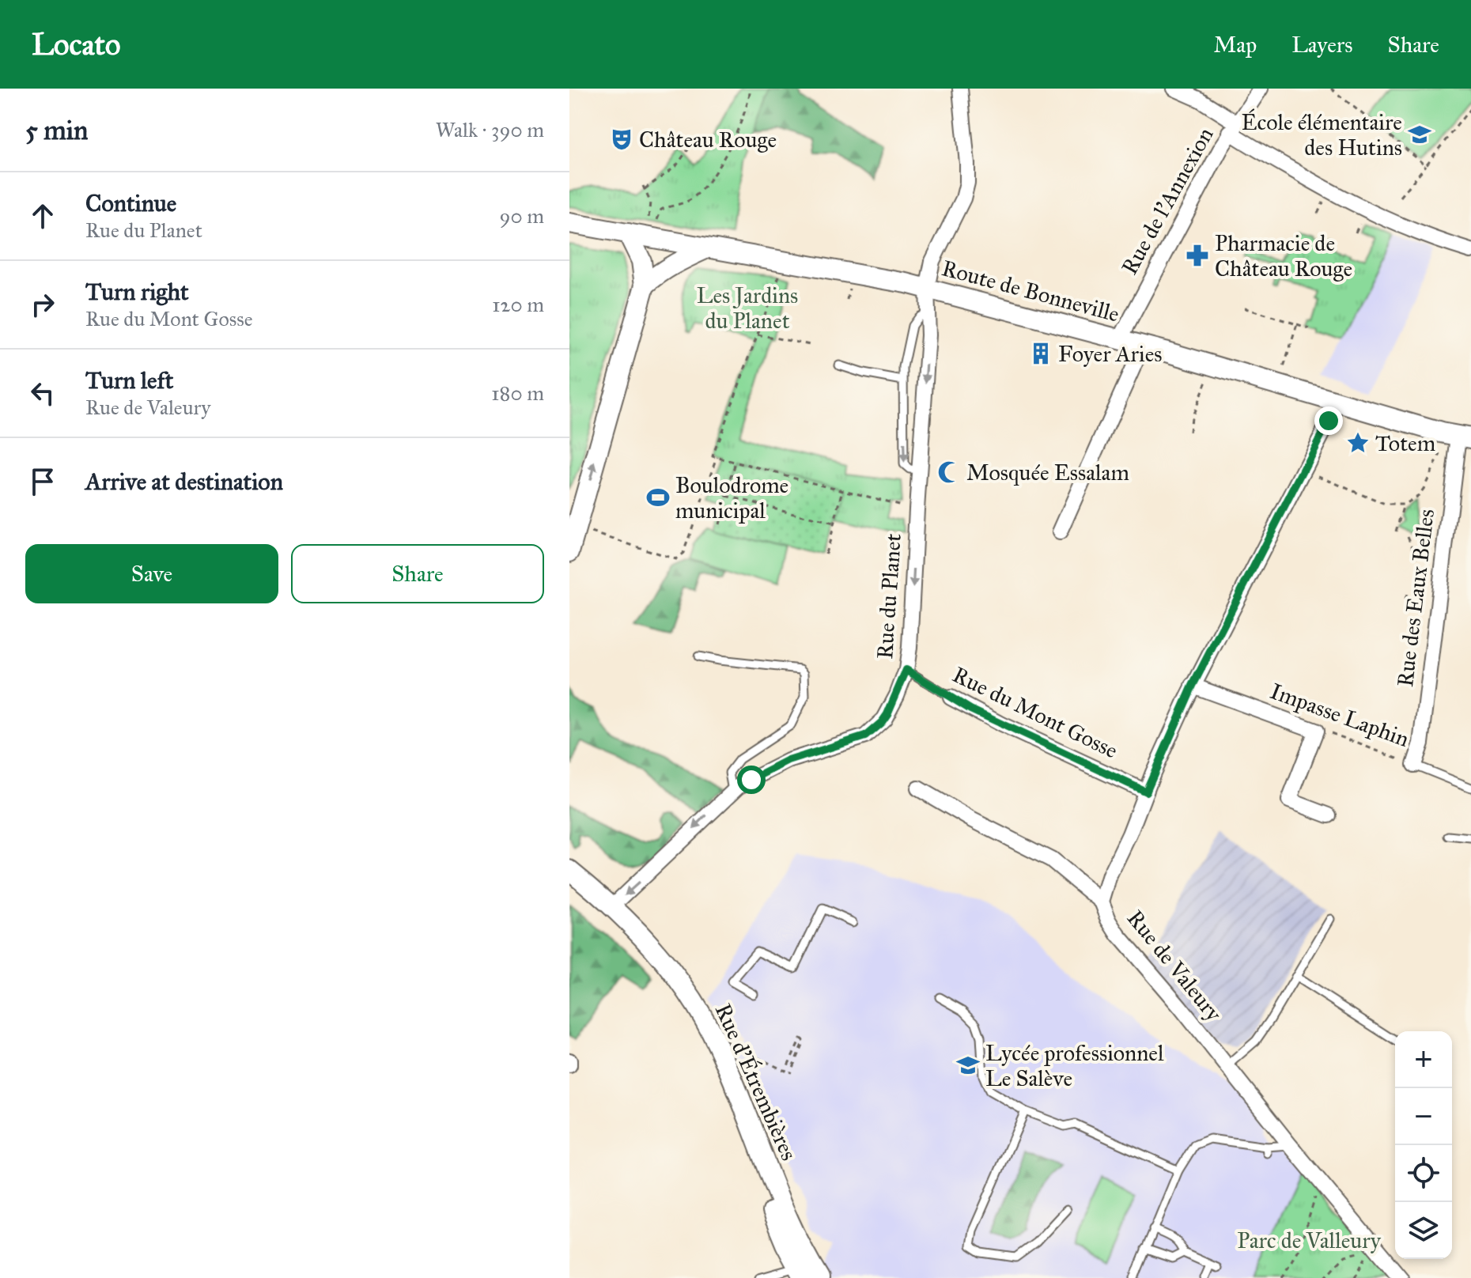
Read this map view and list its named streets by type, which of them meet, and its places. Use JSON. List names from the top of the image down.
{
  "streets": {
    "main road": ["Route de Bonneville", "Rue d'Étrembières"],
    "street": [
      "Rue de l'Annexion",
      "Rue du Planet",
      "Rue des Eaux Belles",
      "Rue du Mont Gosse",
      "Impasse Laphin",
      "Rue de Valeury"
    ]
  },
  "crossings": [
    ["Rue de l'Annexion", "Route de Bonneville"],
    ["Route de Bonneville", "Rue du Planet"],
    ["Route de Bonneville", "Rue des Eaux Belles"],
    ["Route de Bonneville", "Rue de Valeury"],
    ["Rue du Planet", "Rue du Mont Gosse"],
    ["Rue du Planet", "Rue d'Étrembières"],
    ["Rue des Eaux Belles", "Impasse Laphin"],
    ["Rue du Mont Gosse", "Rue de Valeury"],
    ["Impasse Laphin", "Rue de Valeury"]
  ],
  "one_way": ["Rue du Planet"],
  "parks": ["Les Jardins du Planet", "Parc de Valleury"],
  "places": {
    "school or university": ["École élémentaire des Hutins", "Lycée professionnel Le Salève"],
    "theatre": ["Château Rouge"],
    "pharmacy": ["Pharmacie de Château Rouge"],
    "building": ["Foyer Aries"],
    "place": ["Totem"],
    "mosque": ["Mosquée Essalam"],
    "sports": ["Boulodrome municipal"]
  },
  "page": {
    "header": "Locato",
    "nav": ["Map", "Layers", "Share"],
    "heading": ["5 min", "Walk · 390 m"],
    "list": [
      ["Continue", "Rue du Planet", "90 m"],
      ["Turn right", "Rue du Mont Gosse", "120 m"],
      ["Turn left", "Rue de Valeury", "180 m"],
      "Arrive at destination"
    ],
    "buttons": ["Save", "Share"],
    "map_buttons": ["+", "−"]
  }
}
